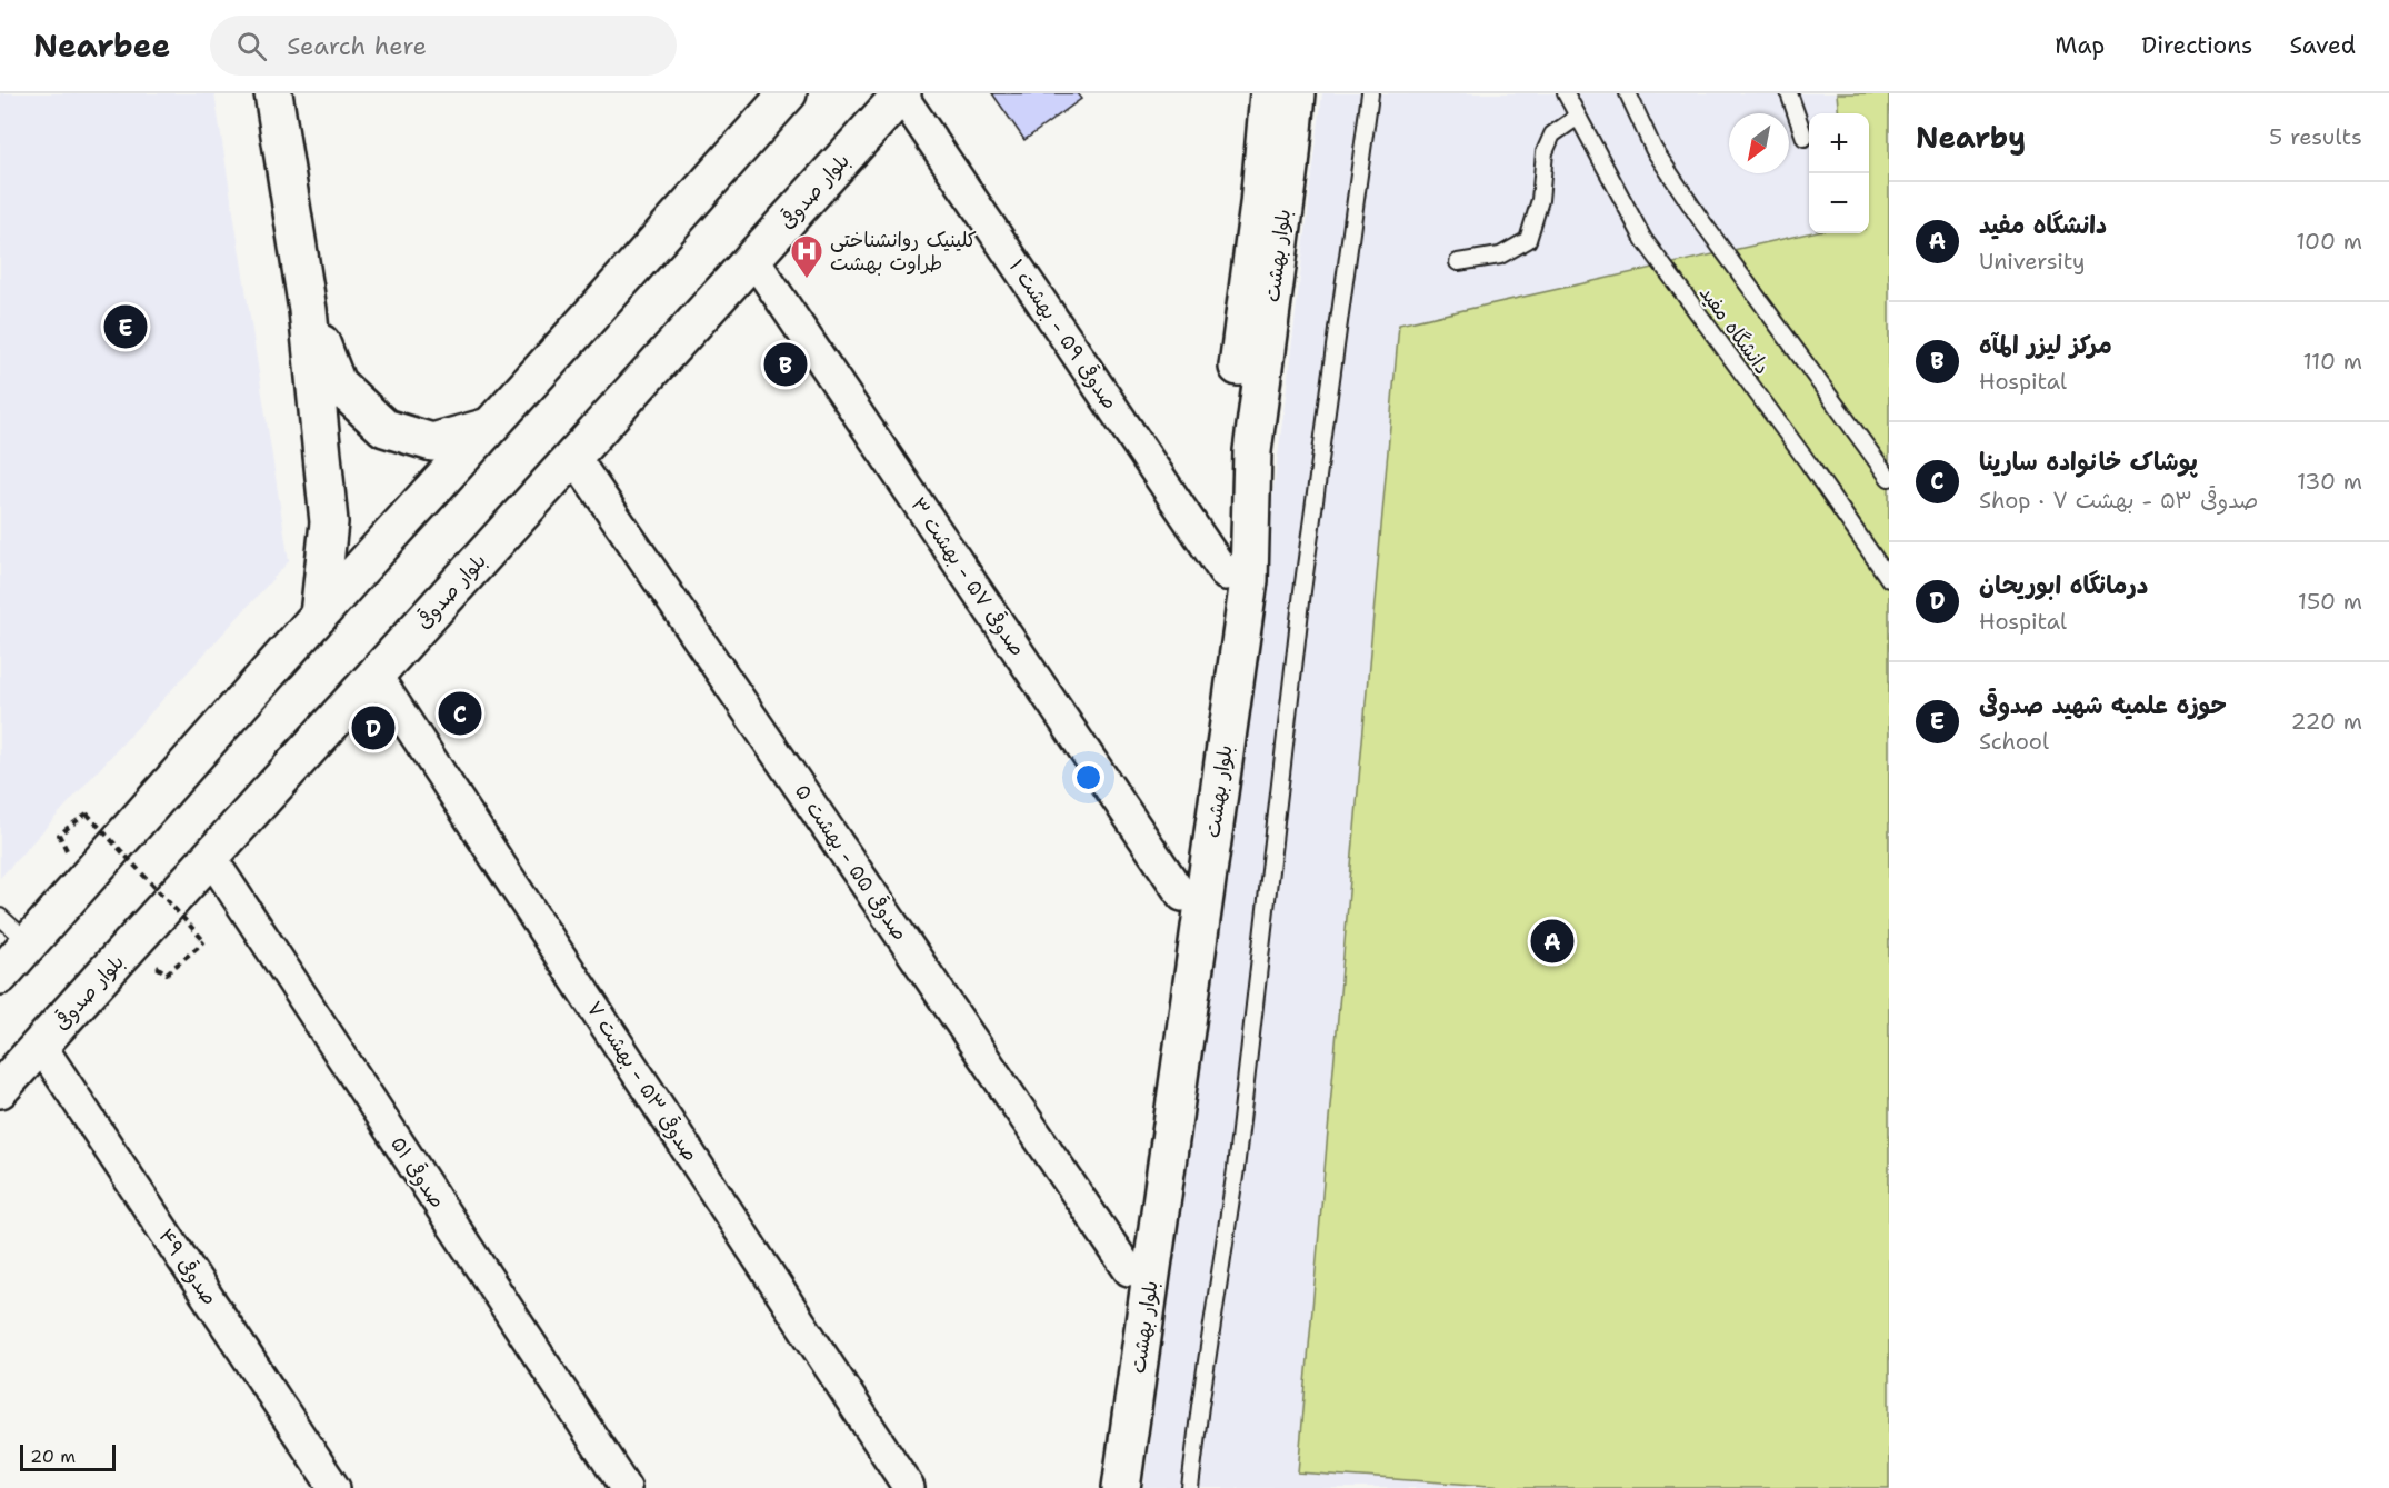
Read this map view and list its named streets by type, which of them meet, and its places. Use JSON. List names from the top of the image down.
{
  "streets": {
    "street": [
      "بلوار صدوقی",
      "بلوار بهشت",
      "صدوقی ۵۹ - بهشت ۱",
      "صدوقی ۵۷ - بهشت ۳",
      "صدوقی ۵۵ - بهشت ۵",
      "صدوقی ۵۳ - بهشت ۷",
      "صدوقی ۵۱",
      "صدوقی ۴۹"
    ],
    "lane": ["دانشگاه مفید"]
  },
  "crossings": [
    ["بلوار صدوقی", "صدوقی ۵۹ - بهشت ۱"],
    ["بلوار صدوقی", "صدوقی ۵۷ - بهشت ۳"],
    ["بلوار صدوقی", "صدوقی ۵۵ - بهشت ۵"],
    ["بلوار صدوقی", "صدوقی ۵۳ - بهشت ۷"],
    ["بلوار صدوقی", "صدوقی ۵۱"],
    ["بلوار صدوقی", "صدوقی ۴۹"],
    ["بلوار بهشت", "صدوقی ۵۹ - بهشت ۱"],
    ["بلوار بهشت", "صدوقی ۵۷ - بهشت ۳"],
    ["بلوار بهشت", "صدوقی ۵۵ - بهشت ۵"]
  ],
  "places": {
    "hospital": ["کلینیک روانشناختی طراوت بهشت"]
  },
  "scale_bar": "20 m",
  "north": "bottom left",
  "page": {
    "header": "Nearbee",
    "search": "Search here",
    "nav": ["Map", "Directions", "Saved"],
    "heading": ["Nearby", "5 results"],
    "map_buttons": ["+", "−"],
    "list": [
      {
        "mark": "A",
        "name": "دانشگاه مفید",
        "note": "University",
        "value": "100 m"
      },
      {
        "mark": "B",
        "name": "مرکز لیزر المآه",
        "note": "Hospital",
        "value": "110 m"
      },
      {
        "mark": "C",
        "name": "پوشاک خانواده سارینا",
        "note": "Shop · صدوقی ۵۳ - بهشت ۷",
        "value": "130 m"
      },
      {
        "mark": "D",
        "name": "درمانگاه ابوریحان",
        "note": "Hospital",
        "value": "150 m"
      },
      {
        "mark": "E",
        "name": "حوزه علمیه شهید صدوقی",
        "note": "School",
        "value": "220 m"
      }
    ],
    "pins": [
      "E",
      "B",
      "C",
      "D",
      "A"
    ],
    "scale": "20 m"
  }
}
